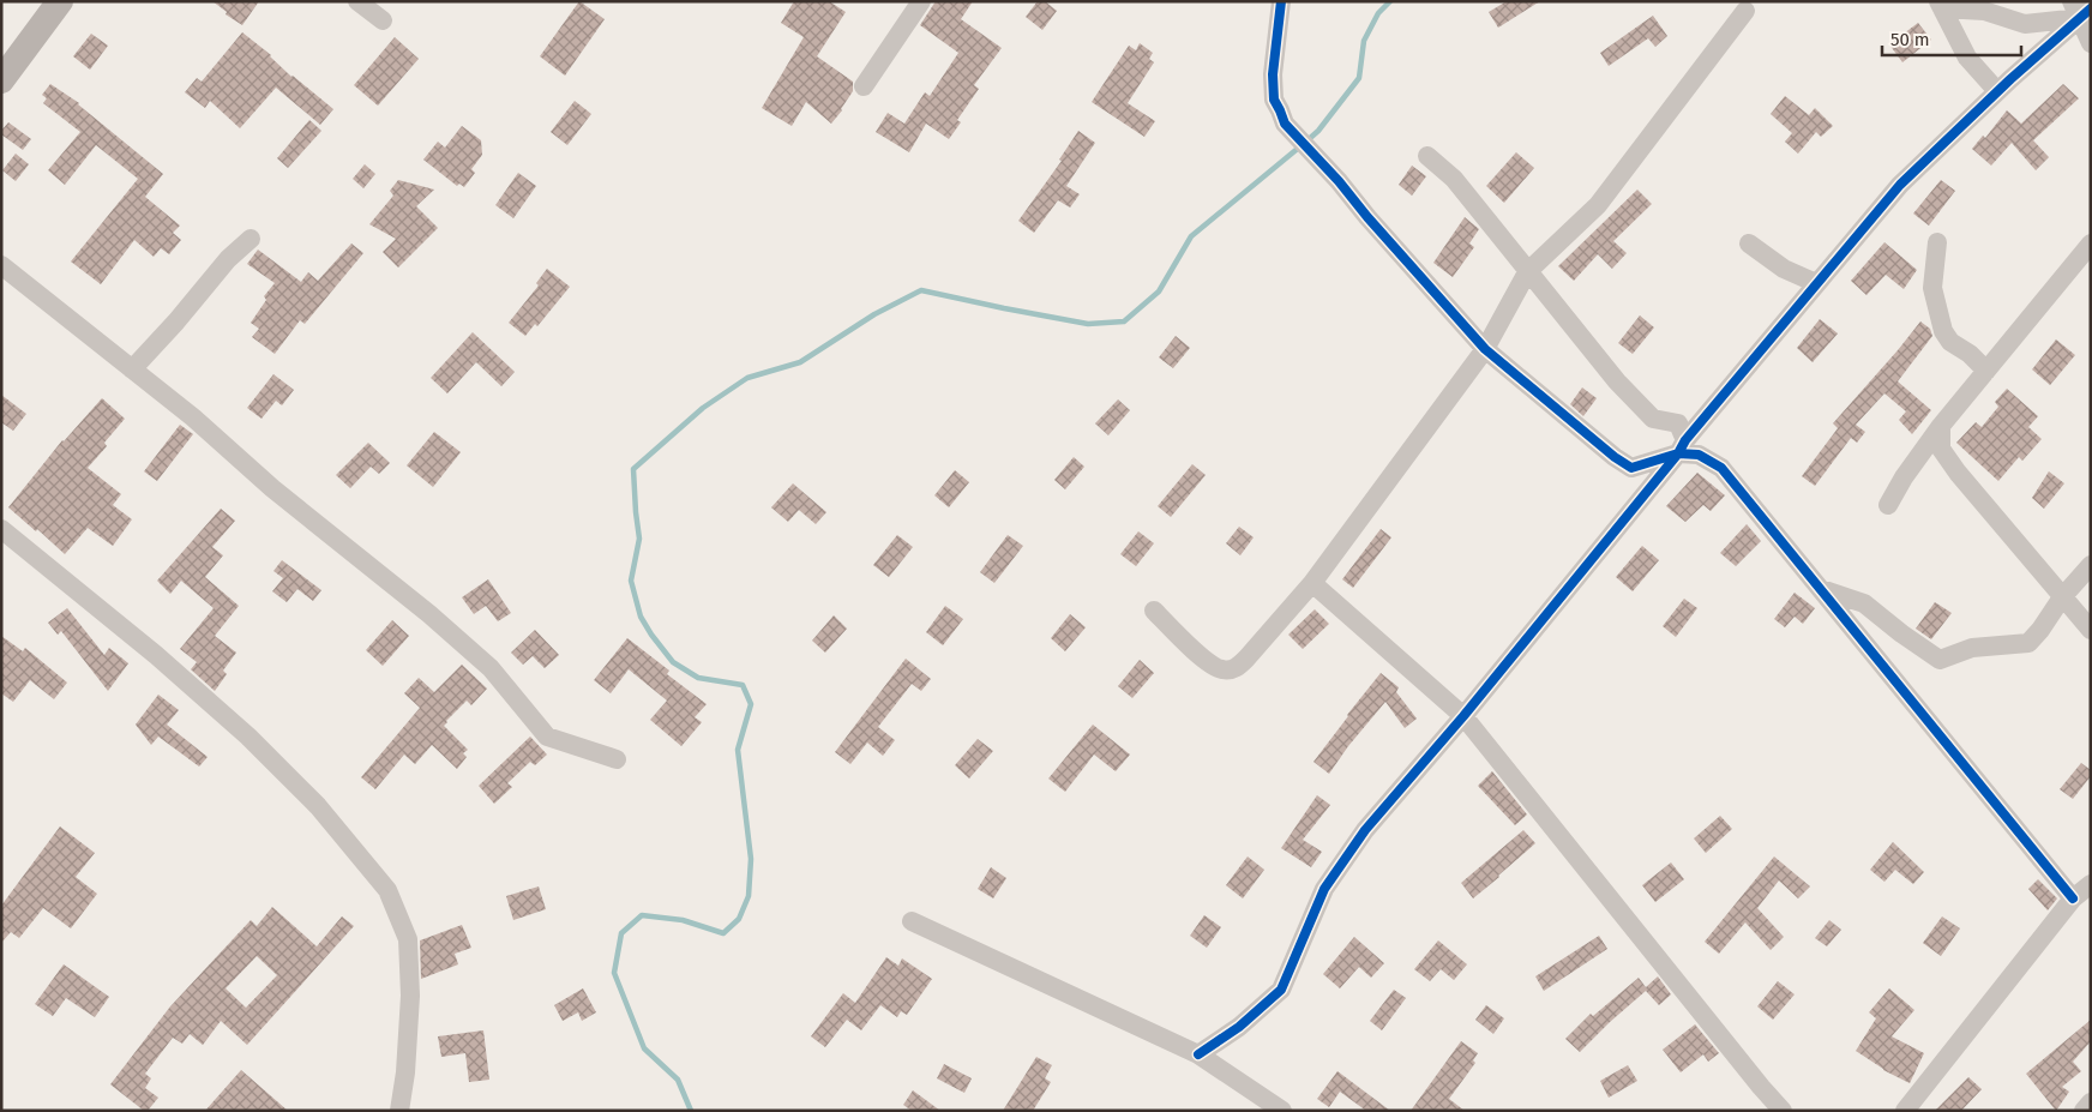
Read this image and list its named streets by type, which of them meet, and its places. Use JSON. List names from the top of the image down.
{
  "scale_bar": "50 m"
}
